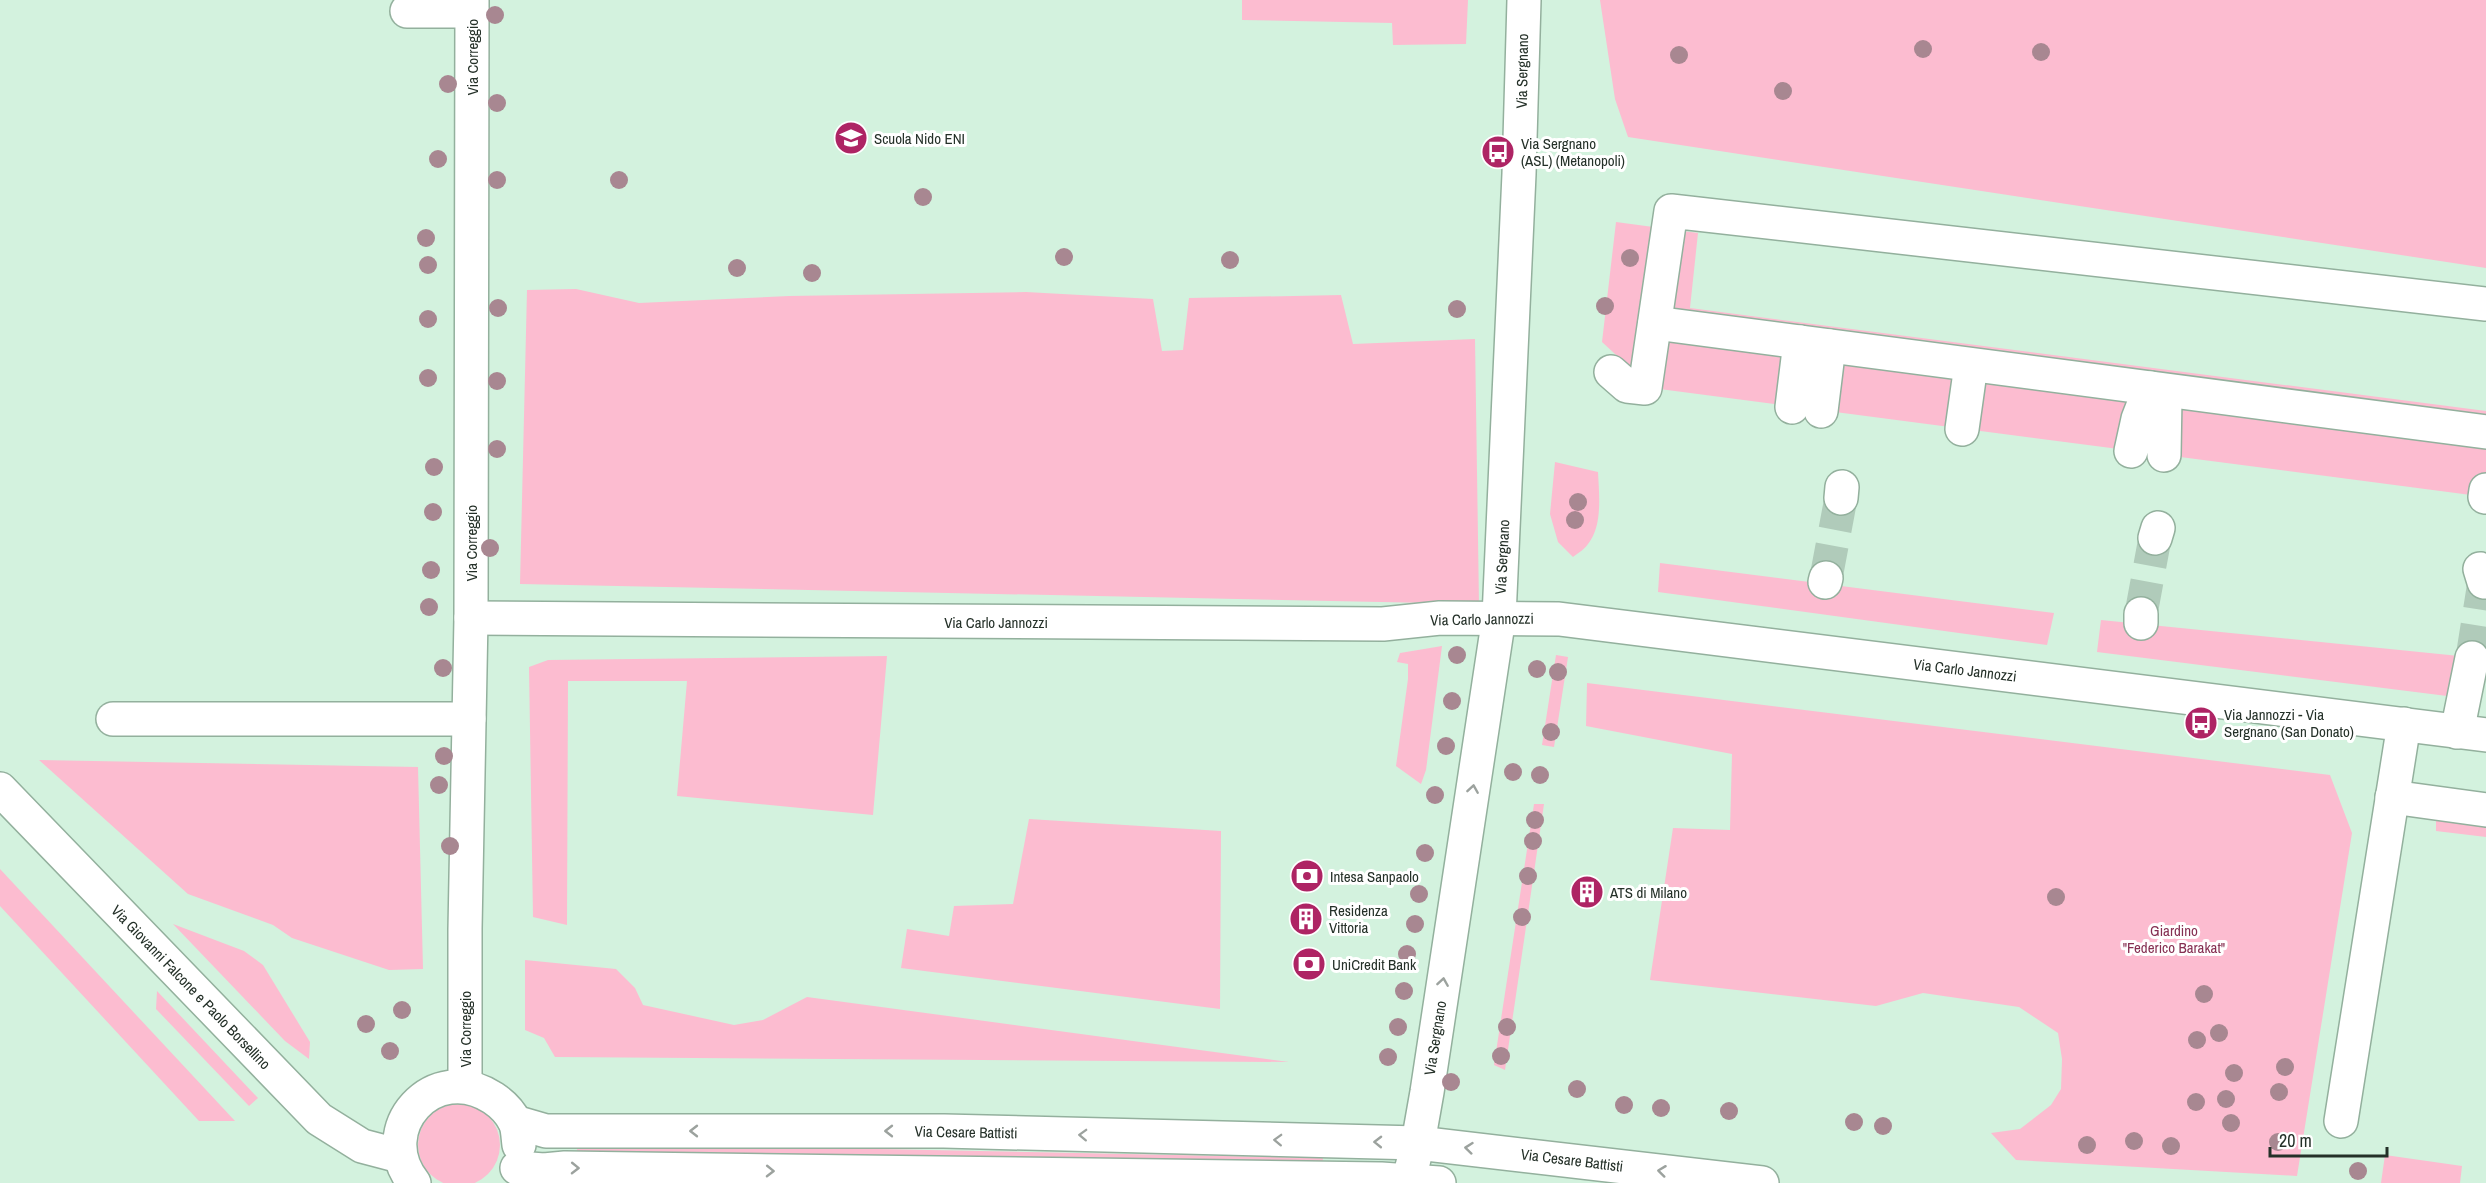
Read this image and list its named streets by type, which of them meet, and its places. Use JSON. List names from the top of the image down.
{
  "streets": {
    "street": [
      "Via Correggio",
      "Via Sergnano",
      "Via Carlo Jannozzi",
      "Via Giovanni Falcone e Paolo Borsellino",
      "Via Cesare Battisti"
    ]
  },
  "crossings": [
    ["Via Correggio", "Via Carlo Jannozzi"],
    ["Via Correggio", "Via Giovanni Falcone e Paolo Borsellino"],
    ["Via Correggio", "Via Cesare Battisti"],
    ["Via Sergnano", "Via Carlo Jannozzi"],
    ["Via Sergnano", "Via Cesare Battisti"]
  ],
  "one_way": ["Via Sergnano"],
  "parks": ["Giardino \"Federico Barakat\""],
  "places": {
    "school or university": ["Scuola Nido ENI"],
    "bus stop": ["Via Sergnano (ASL) (Metanopoli)", "Via Jannozzi - Via Sergnano (San Donato)"],
    "bank": ["Intesa Sanpaolo", "UniCredit Bank"],
    "building": ["ATS di Milano", "Residenza Vittoria"]
  },
  "scale_bar": "20 m"
}
